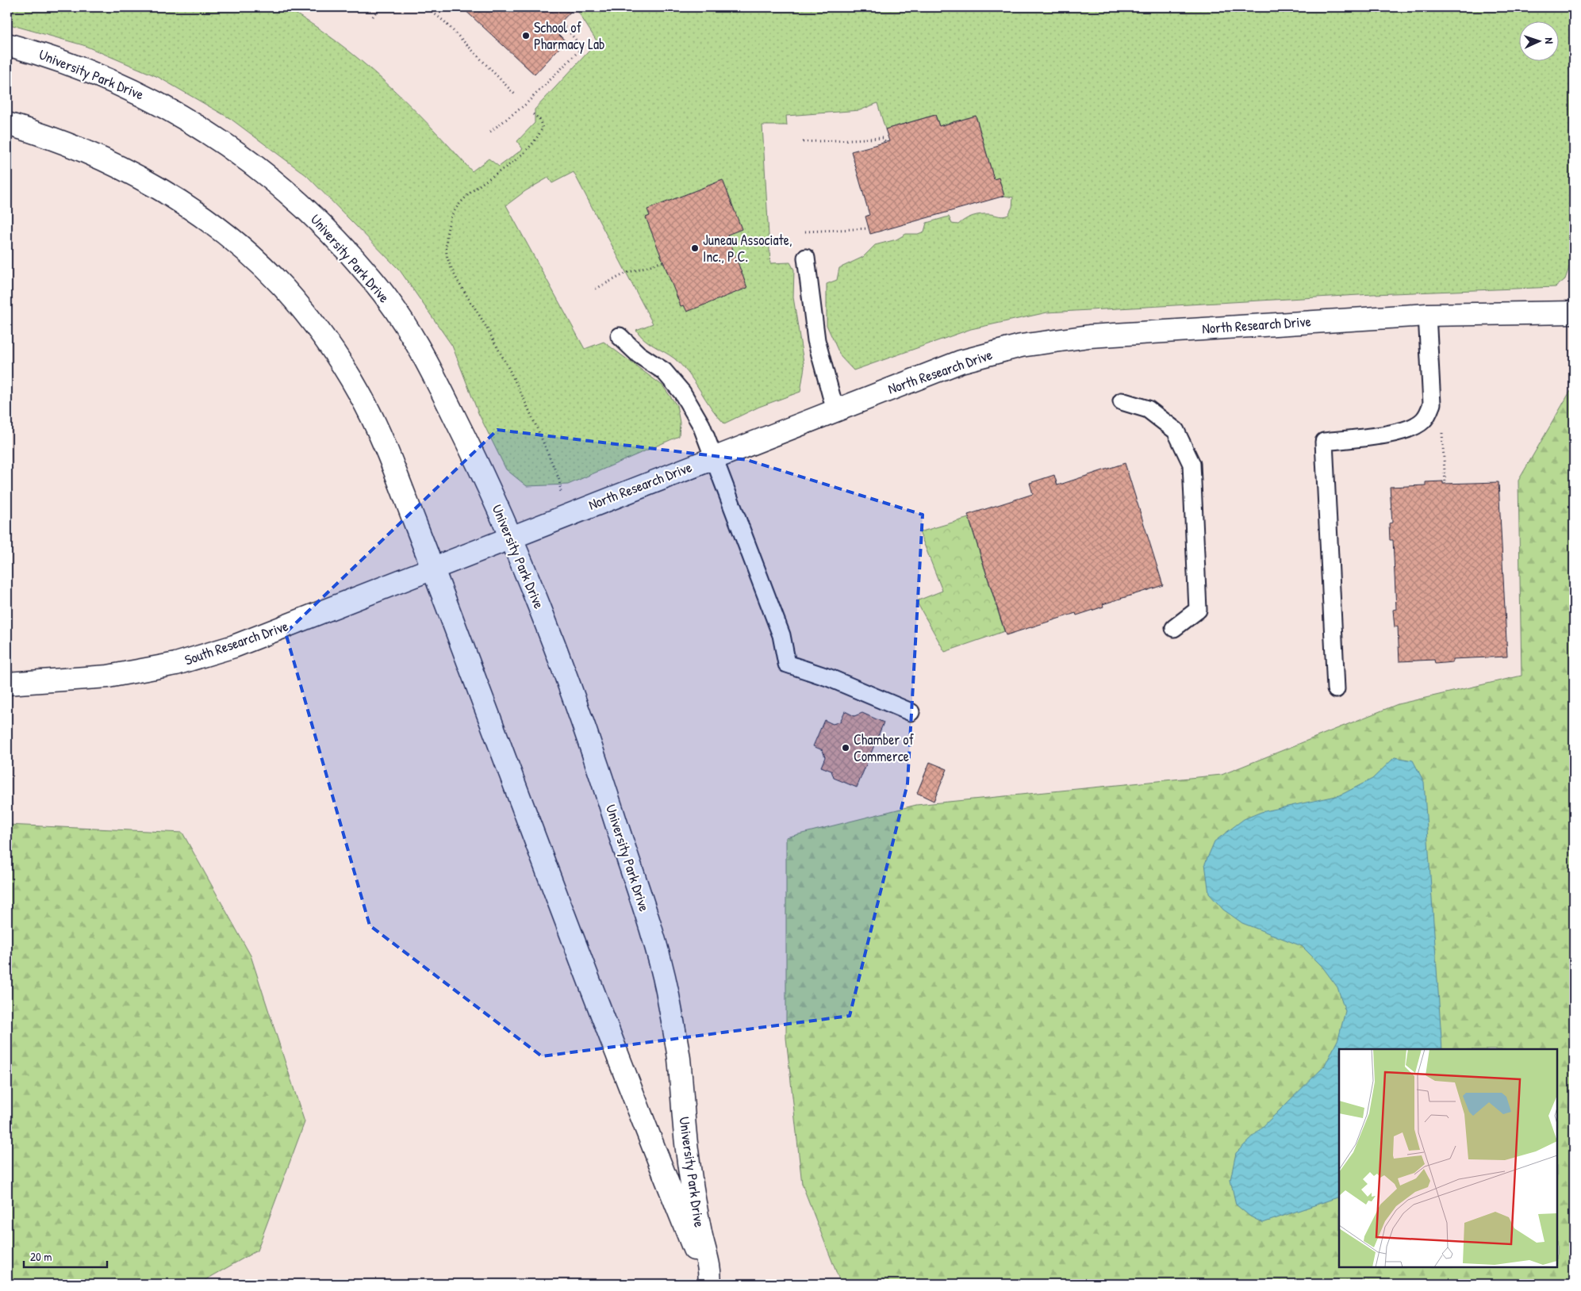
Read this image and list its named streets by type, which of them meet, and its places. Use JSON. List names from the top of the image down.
{
  "streets": {
    "street": ["University Park Drive", "North Research Drive", "South Research Drive"]
  },
  "crossings": [
    ["University Park Drive", "North Research Drive"],
    ["University Park Drive", "South Research Drive"],
    ["North Research Drive", "South Research Drive"]
  ],
  "places": ["School of Pharmacy Lab", "Juneau Associate, Inc., P.C.", "Chamber of Commerce"],
  "scale_bar": "20 m",
  "north": "right"
}
